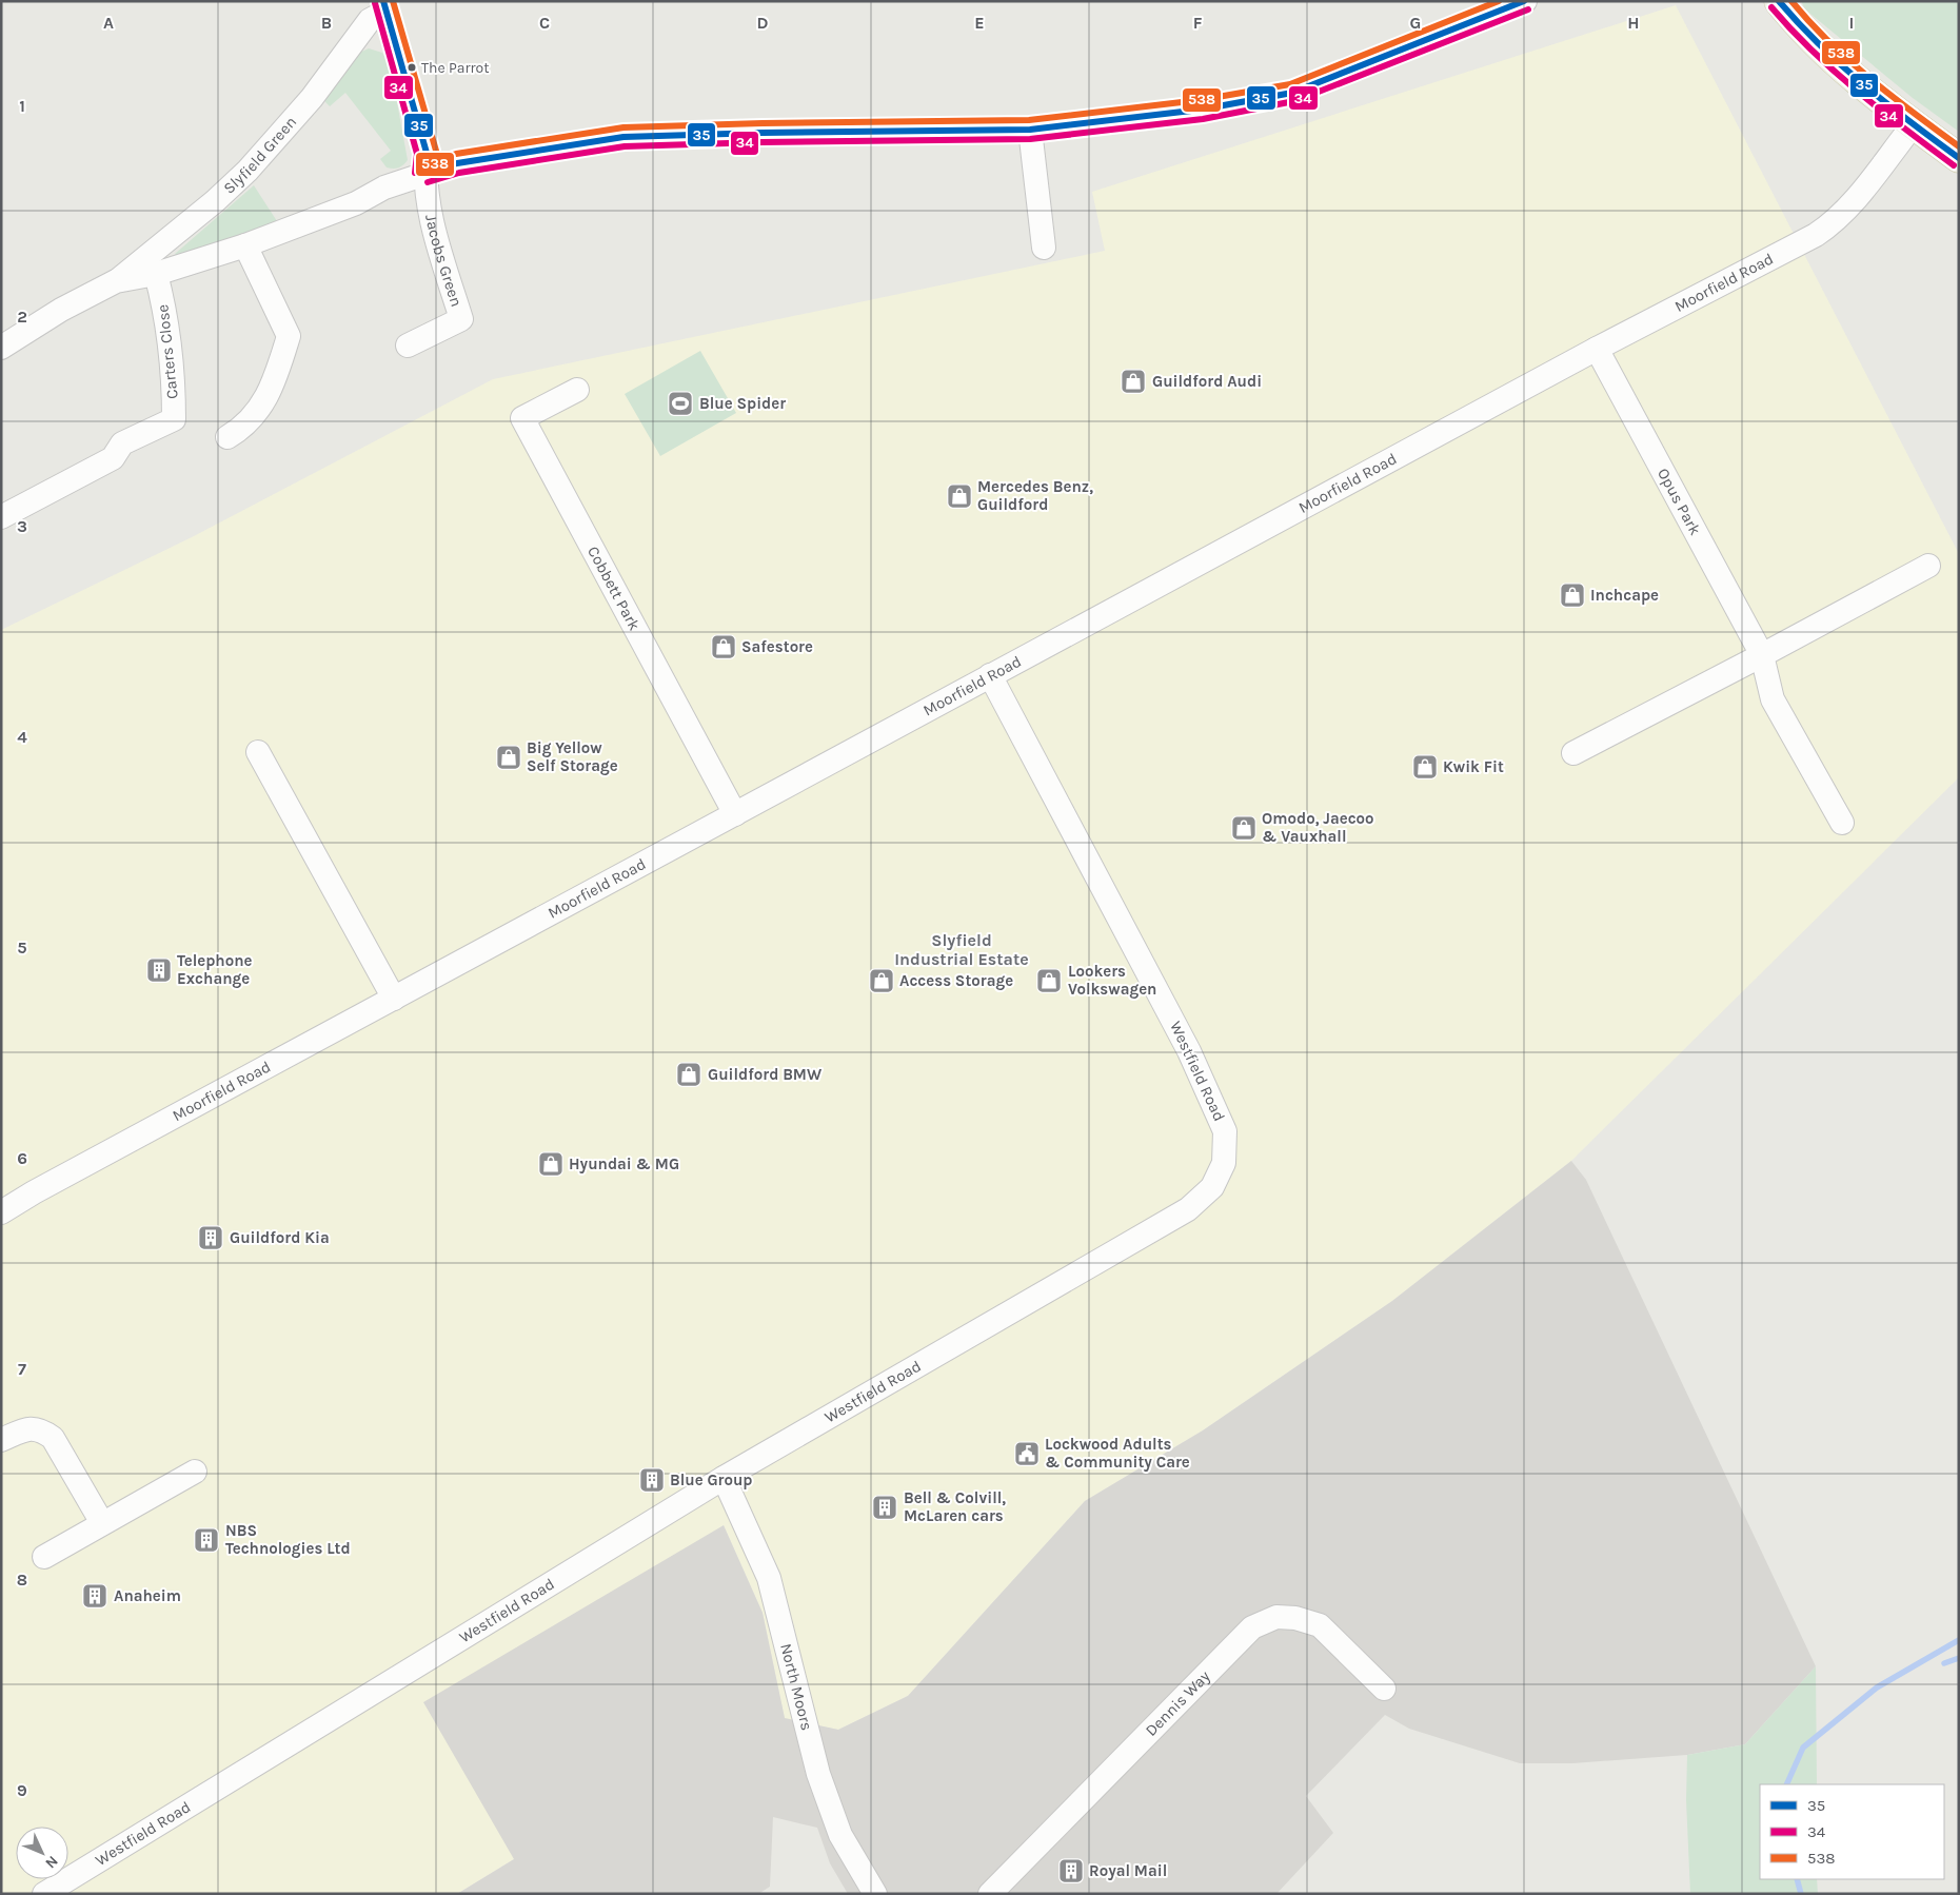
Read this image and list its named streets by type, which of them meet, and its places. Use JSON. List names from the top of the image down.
{
  "streets": {
    "street": [
      "Slyfield Green",
      "Jacobs Green",
      "Moorfield Road",
      "Carters Close",
      "Opus Park",
      "Cobbett Park",
      "Westfield Road",
      "North Moors",
      "Dennis Way"
    ]
  },
  "crossings": [
    ["Slyfield Green", "Jacobs Green"],
    ["Slyfield Green", "Carters Close"],
    ["Moorfield Road", "Opus Park"],
    ["Moorfield Road", "Cobbett Park"],
    ["Moorfield Road", "Westfield Road"],
    ["Westfield Road", "North Moors"]
  ],
  "districts": ["Slyfield Industrial Estate"],
  "places": {
    "other": ["The Parrot"],
    "shop": [
      "Guildford Audi",
      "Mercedes Benz, Guildford",
      "Inchcape",
      "Safestore",
      "Big Yellow Self Storage",
      "Kwik Fit",
      "Omodo, Jaecoo & Vauxhall",
      "Access Storage",
      "Lookers Volkswagen",
      "Guildford BMW",
      "Hyundai & MG"
    ],
    "sports": ["Blue Spider"],
    "building": [
      "Telephone Exchange",
      "Guildford Kia",
      "Blue Group",
      "Bell & Colvill, McLaren cars",
      "NBS Technologies Ltd",
      "Anaheim",
      "Royal Mail"
    ],
    "public building": ["Lockwood Adults & Community Care"]
  },
  "lines": ["transit line 35", "transit line 538", "transit line 34"],
  "legend": ["35", "34", "538"],
  "north": "bottom right",
  "grid": {
    "columns": [
      "A",
      "B",
      "C",
      "D",
      "E",
      "F",
      "G",
      "H",
      "I"
    ],
    "rows": [
      "1",
      "2",
      "3",
      "4",
      "5",
      "6",
      "7",
      "8",
      "9"
    ]
  }
}
